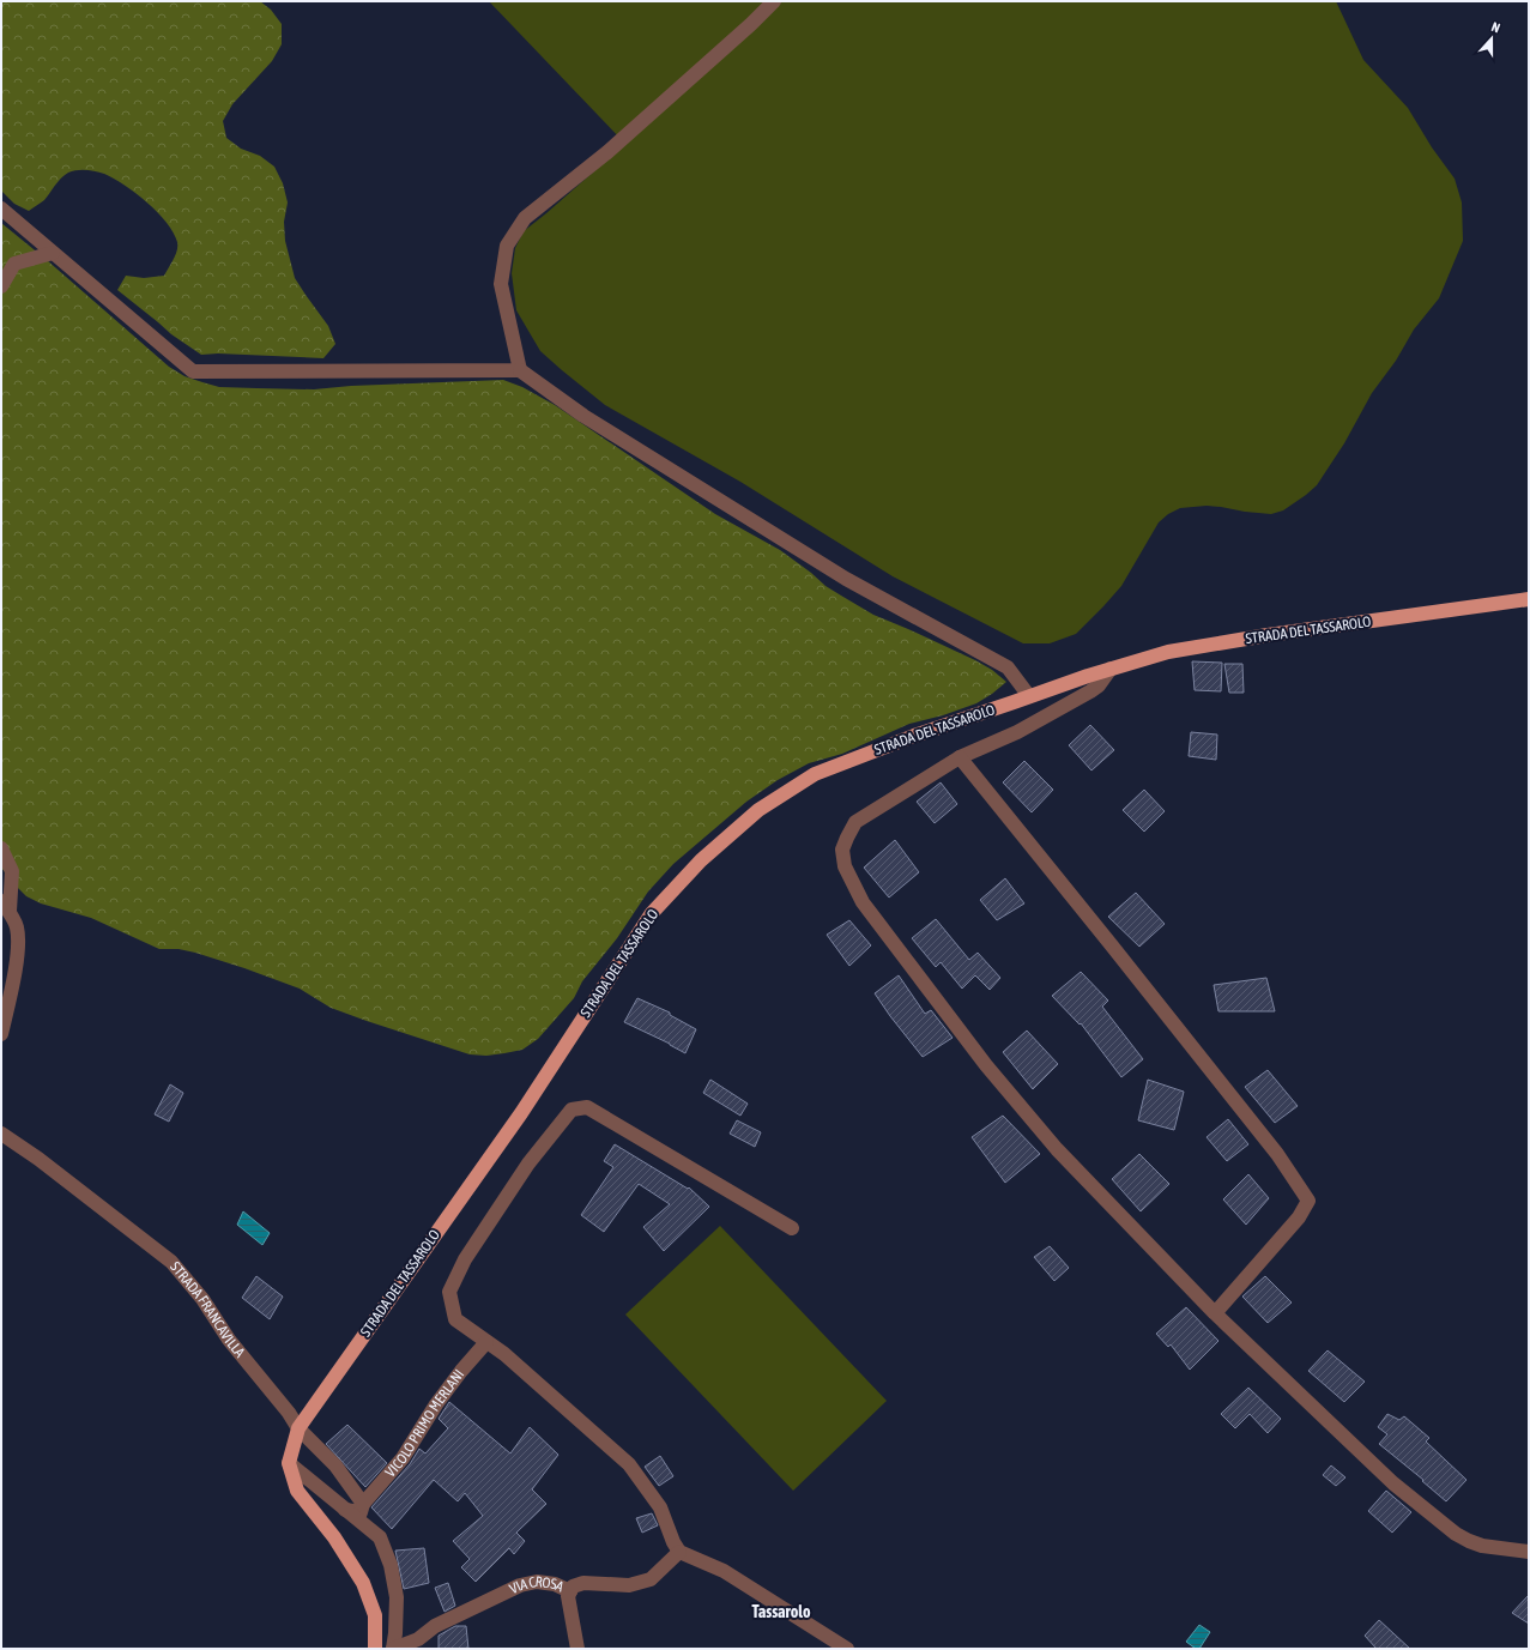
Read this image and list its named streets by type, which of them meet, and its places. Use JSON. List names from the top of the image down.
{
  "streets": {
    "main road": ["STRADA DEL TASSAROLO"],
    "street": ["STRADA FRANCAVILLA", "VICOLO PRIMO MERLANI", "VIA CROSA"]
  },
  "crossings": [
    ["STRADA DEL TASSAROLO", "STRADA FRANCAVILLA"],
    ["STRADA FRANCAVILLA", "VICOLO PRIMO MERLANI"]
  ],
  "districts": ["Tassarolo"],
  "north": "top"
}
